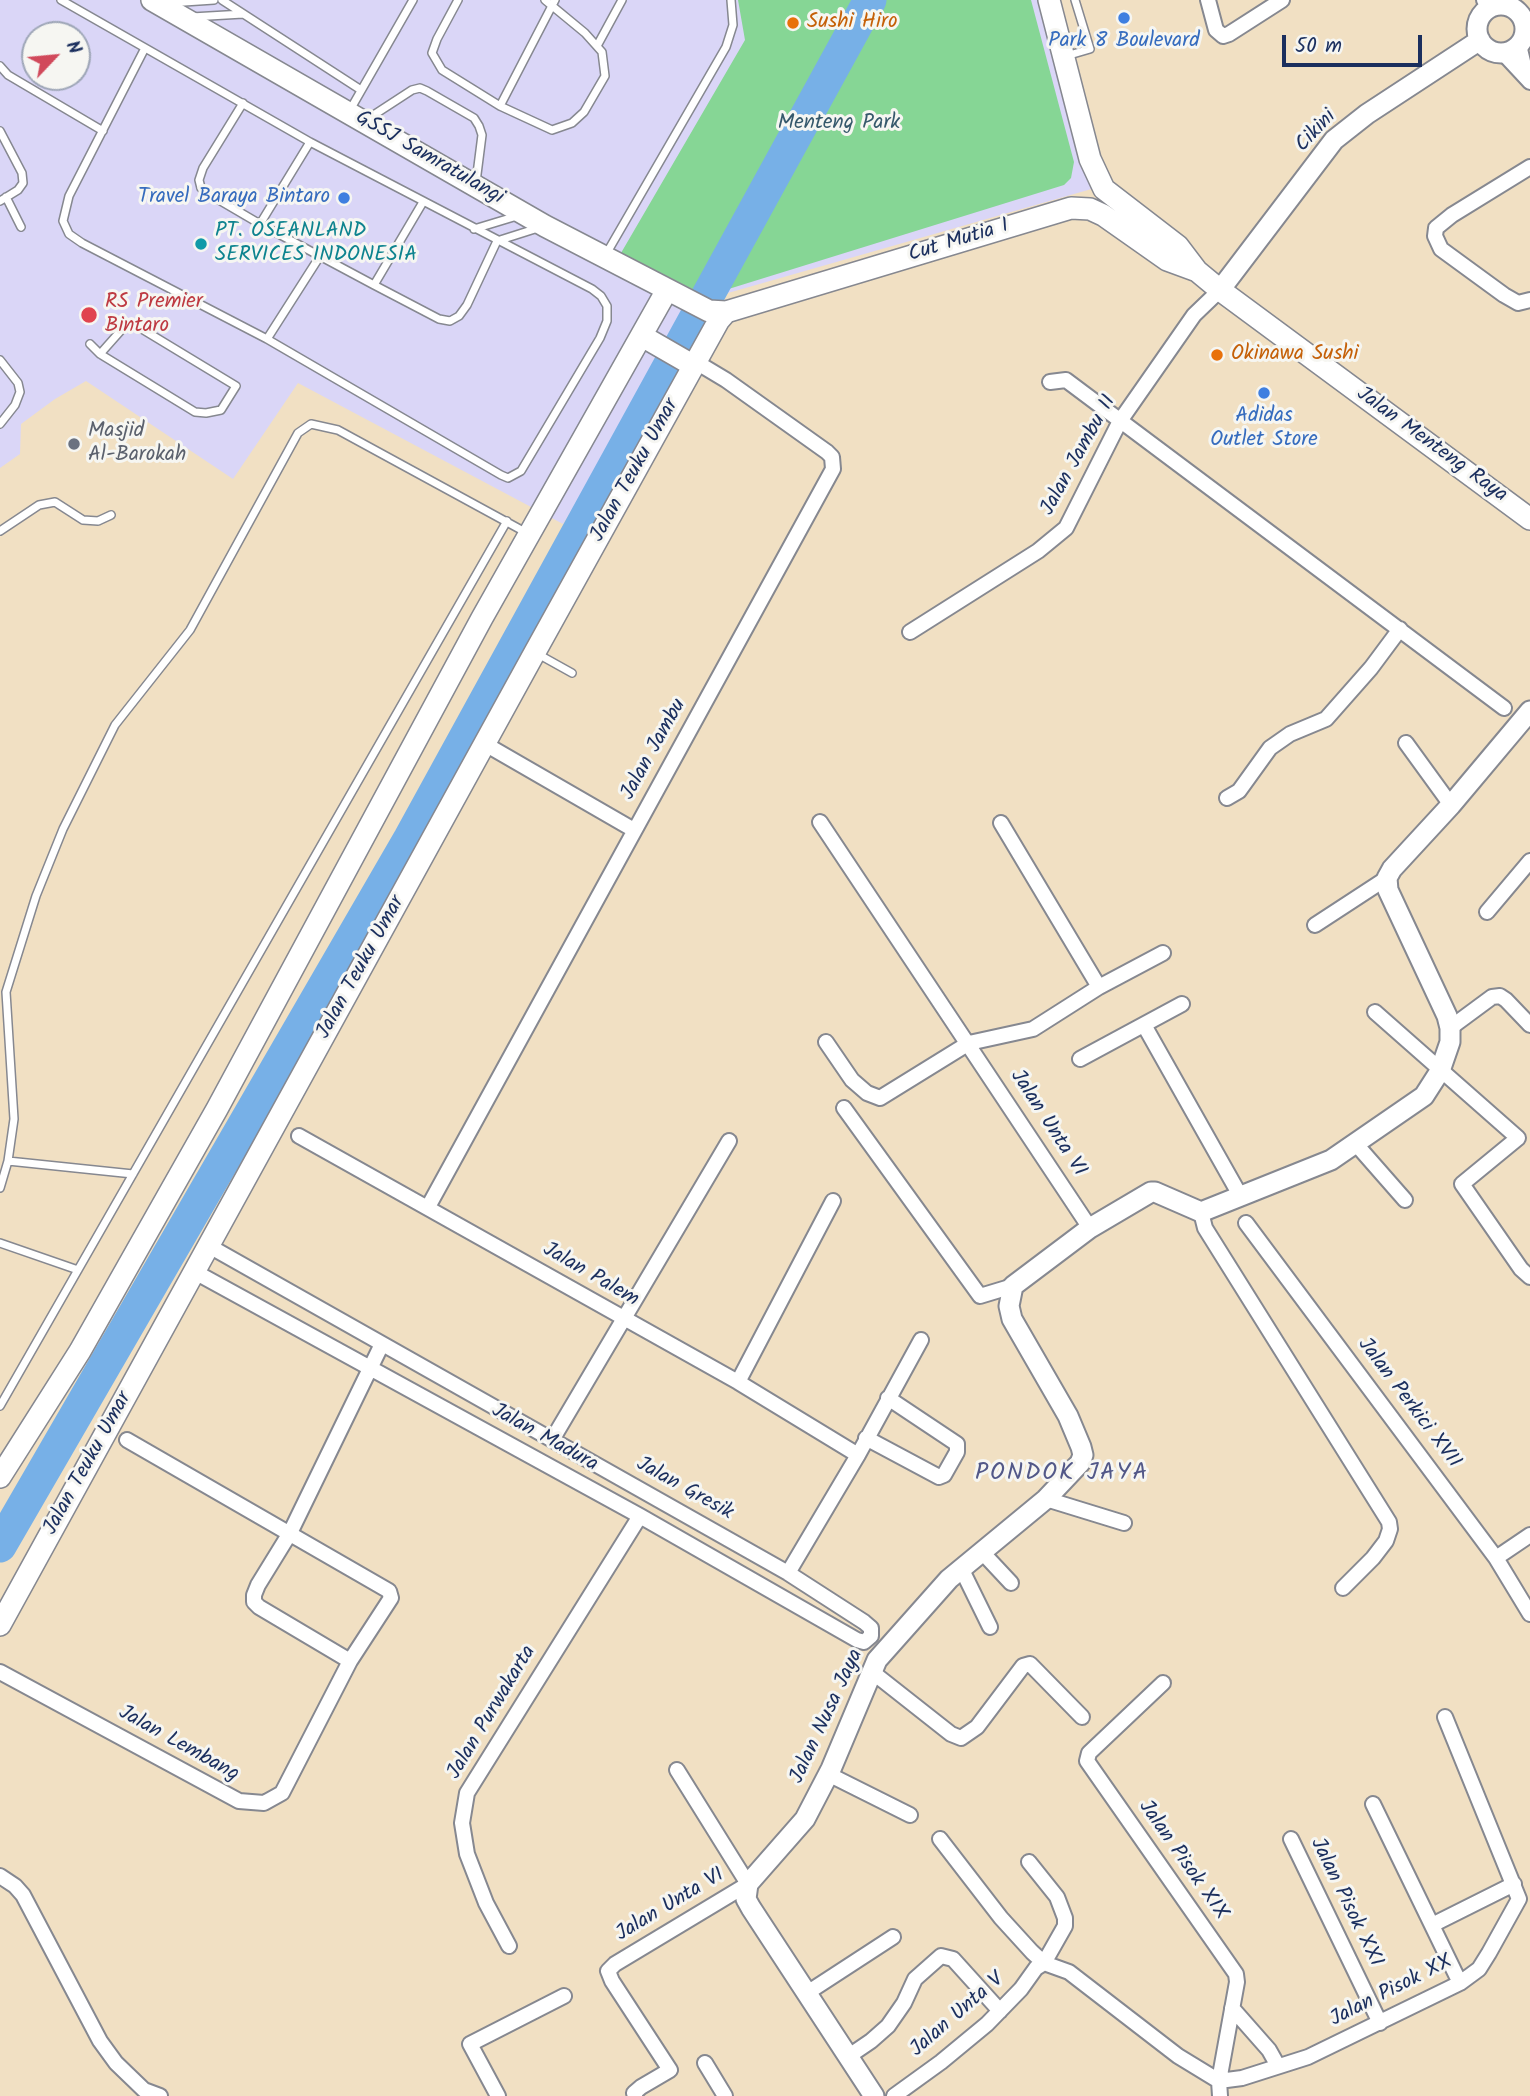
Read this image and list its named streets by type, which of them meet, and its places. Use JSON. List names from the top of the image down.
{
  "streets": {
    "main road": [
      "GSSJ Samratulangi",
      "Cut Mutia I",
      "Jalan Menteng Raya",
      "Jalan Teuku Umar"
    ],
    "street": [
      "Cikini",
      "Jalan Jambu II",
      "Jalan Jambu",
      "Jalan Unta VI",
      "Jalan Palem",
      "Jalan Perkici XVII",
      "Jalan Madura",
      "Jalan Gresik",
      "Jalan Purwakarta",
      "Jalan Nusa Jaya",
      "Jalan Lembang",
      "Jalan Pisok XIX",
      "Jalan Pisok XXI",
      "Jalan Pisok XX",
      "Jalan Unta V"
    ]
  },
  "crossings": [
    ["Cikini", "Jalan Menteng Raya"],
    ["Cikini", "Jalan Jambu II"],
    ["GSSJ Samratulangi", "Cut Mutia I"],
    ["GSSJ Samratulangi", "Jalan Teuku Umar"],
    ["Cut Mutia I", "Jalan Teuku Umar"],
    ["Jalan Menteng Raya", "Jalan Jambu II"],
    ["Jalan Teuku Umar", "Jalan Jambu"],
    ["Jalan Teuku Umar", "Jalan Madura"],
    ["Jalan Teuku Umar", "Jalan Gresik"],
    ["Jalan Jambu", "Jalan Palem"],
    ["Jalan Unta VI", "Jalan Nusa Jaya"],
    ["Jalan Madura", "Jalan Gresik"],
    ["Jalan Madura", "Jalan Purwakarta"],
    ["Jalan Pisok XIX", "Jalan Pisok XX"],
    ["Jalan Pisok XXI", "Jalan Pisok XX"]
  ],
  "districts": ["PONDOK JAYA"],
  "parks": ["Menteng Park"],
  "places": [
    "Park 8 Boulevard",
    "Sushi Hiro",
    "Travel Baraya Bintaro",
    "PT. OSEANLAND SERVICES INDONESIA",
    "RS Premier Bintaro",
    "Okinawa Sushi",
    "Adidas Outlet Store",
    "Masjid Al-Barokah"
  ],
  "scale_bar": "50 m",
  "north": "top right"
}
